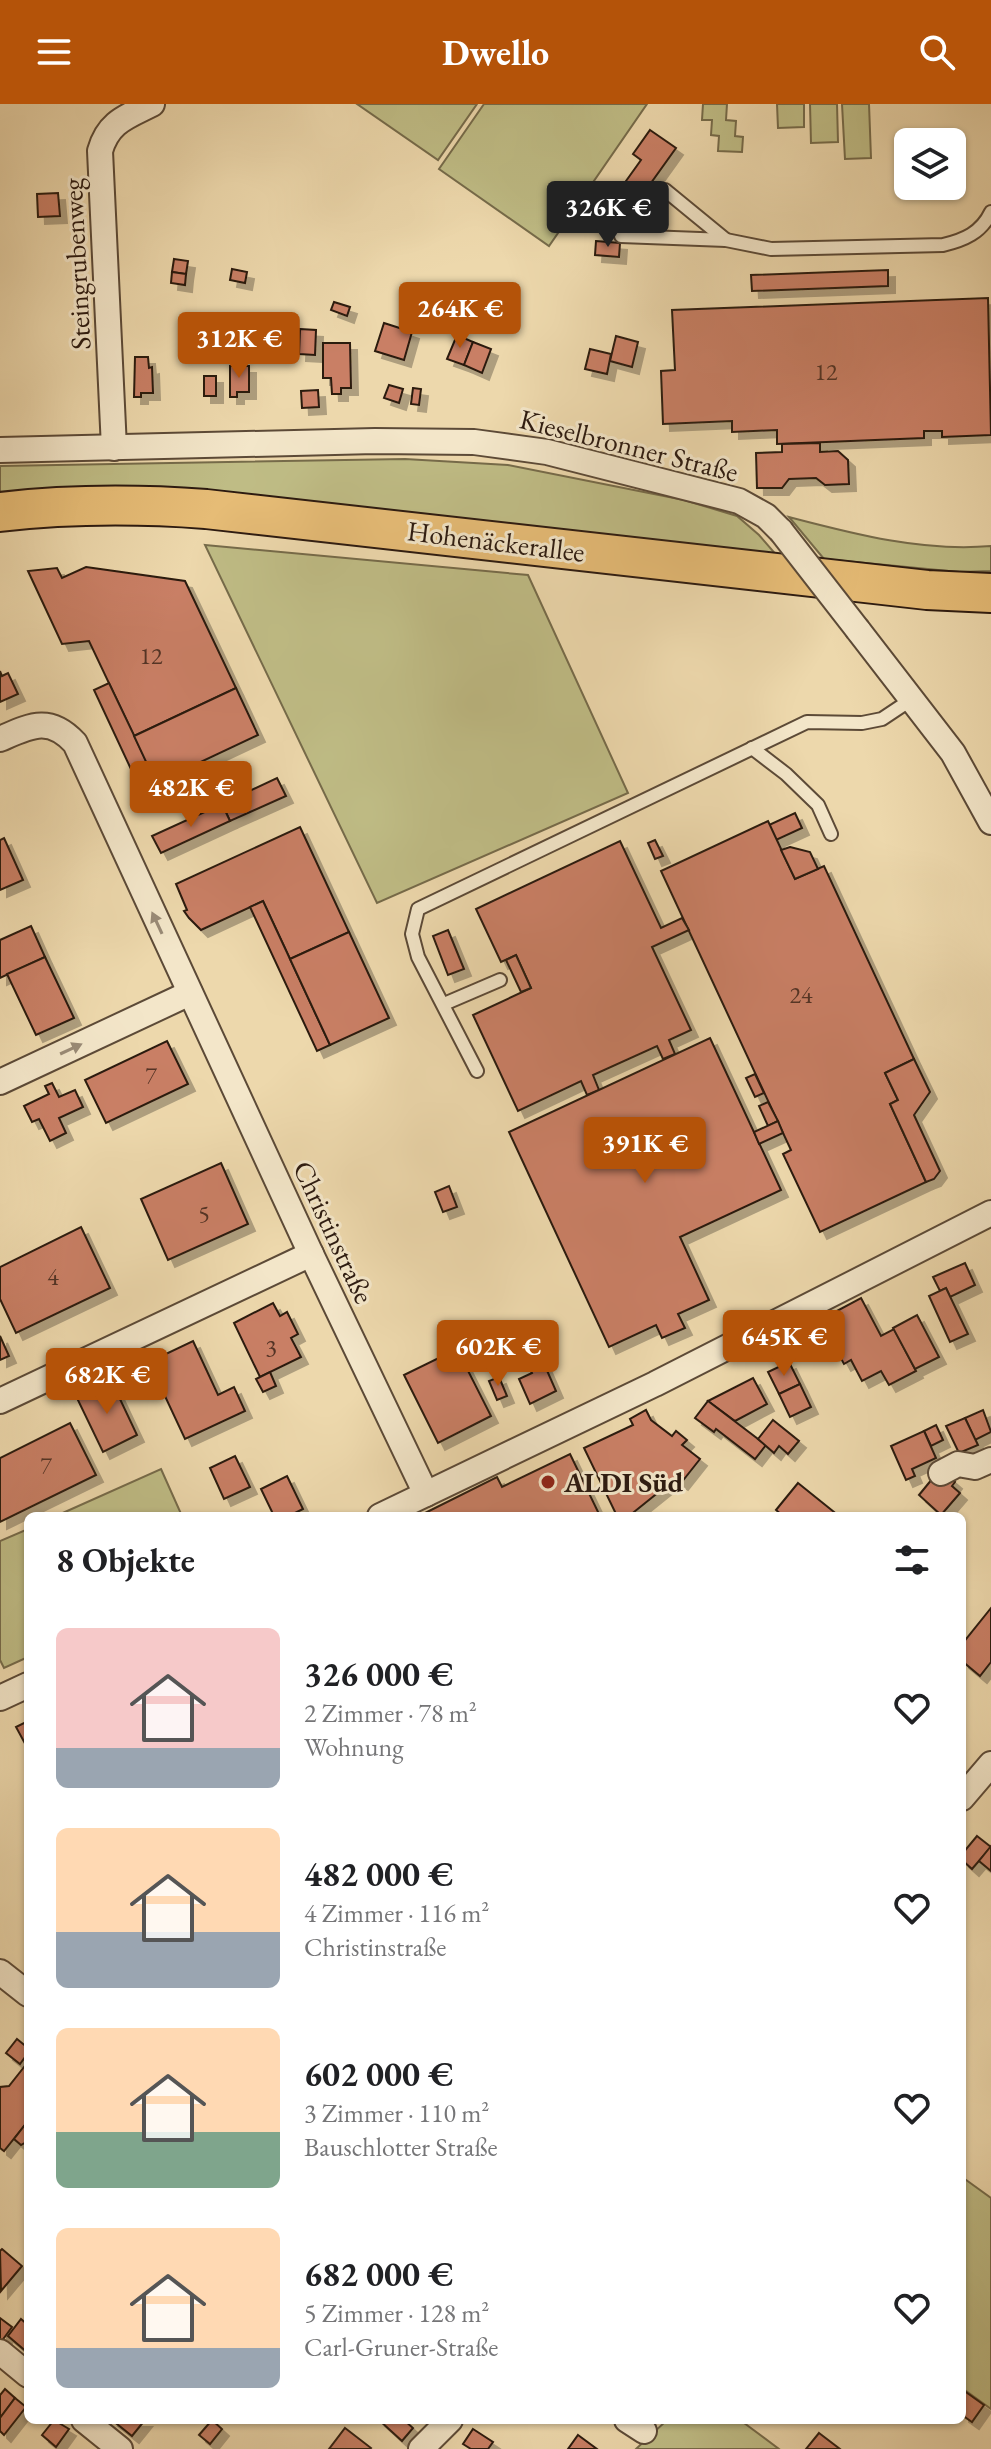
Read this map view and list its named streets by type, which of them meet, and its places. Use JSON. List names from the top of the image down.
{
  "streets": {
    "main road": ["Hohenäckerallee"],
    "street": ["Steingrubenweg", "Kieselbronner Straße", "Christinstraße"]
  },
  "crossings": [
    ["Steingrubenweg", "Kieselbronner Straße"]
  ],
  "places": ["ALDI Süd"],
  "house_numbers": [
    "12",
    "12",
    "24",
    "7",
    "5",
    "4",
    "3",
    "7"
  ],
  "page": {
    "header": "Dwello",
    "price": [
      "326K €",
      "264K €",
      "312K €",
      "482K €",
      "391K €",
      "645K €",
      "602K €",
      "682K €"
    ],
    "heading": "8 Objekte",
    "list": [
      {
        "name": "326 000 €",
        "note": "2 Zimmer · 78 m² · Wohnung"
      },
      {
        "name": "482 000 €",
        "note": "4 Zimmer · 116 m² · Christinstraße"
      },
      {
        "name": "602 000 €",
        "note": "3 Zimmer · 110 m² · Bauschlotter Straße"
      },
      {
        "name": "682 000 €",
        "note": "5 Zimmer · 128 m² · Carl-Gruner-Straße"
      }
    ]
  }
}
